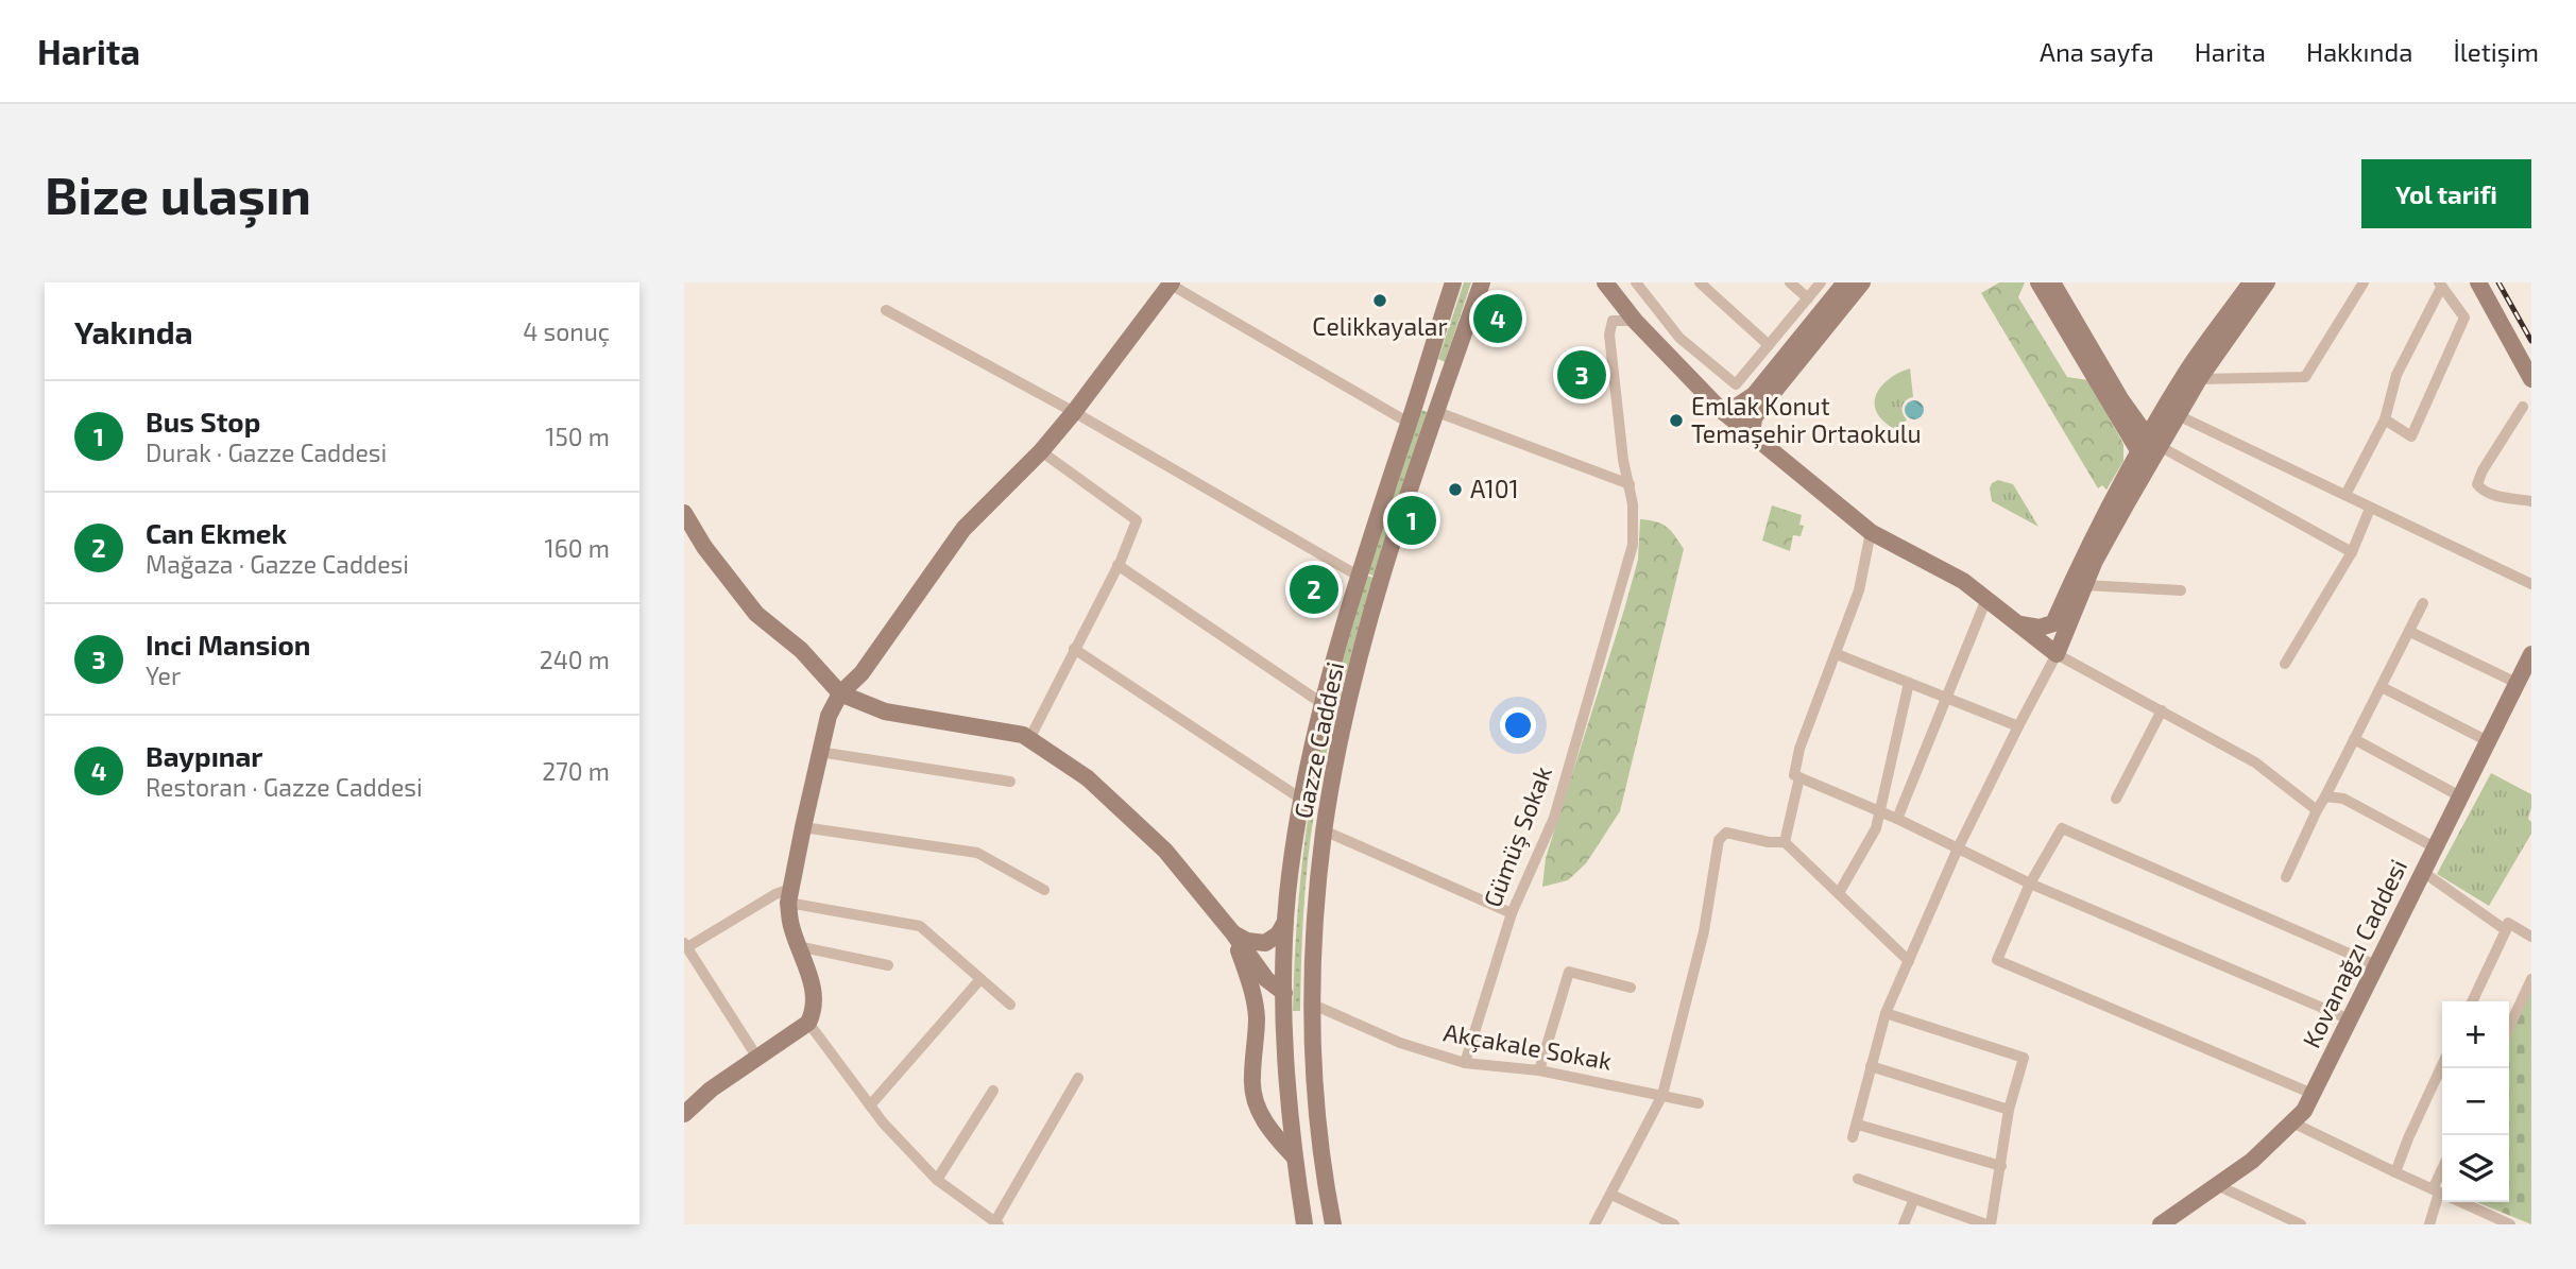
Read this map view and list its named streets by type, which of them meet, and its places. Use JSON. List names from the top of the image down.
{
  "streets": {
    "main road": ["Gazze Caddesi", "Kovanağzı Caddesi"],
    "street": ["Gümüş Sokak", "Akçakale Sokak"]
  },
  "crossings": [
    ["Gazze Caddesi", "Akçakale Sokak"],
    ["Gümüş Sokak", "Akçakale Sokak"]
  ],
  "places": ["Celikkayalar", "Emlak Konut Temaşehir Ortaokulu", "A101"],
  "page": {
    "header": "Harita",
    "nav": [
      "Ana sayfa",
      "Harita",
      "Hakkında",
      "İletişim"
    ],
    "buttons": "Yol tarifi",
    "title": "Bize ulaşın",
    "heading": ["Yakında", "4 sonuç"],
    "pins": [
      "4",
      "3",
      "1",
      "2"
    ],
    "list": [
      {
        "mark": "1",
        "name": "Bus Stop",
        "note": "Durak · Gazze Caddesi",
        "value": "150 m"
      },
      {
        "mark": "2",
        "name": "Can Ekmek",
        "note": "Mağaza · Gazze Caddesi",
        "value": "160 m"
      },
      {
        "mark": "3",
        "name": "Inci Mansion",
        "note": "Yer",
        "value": "240 m"
      },
      {
        "mark": "4",
        "name": "Baypınar",
        "note": "Restoran · Gazze Caddesi",
        "value": "270 m"
      }
    ],
    "map_buttons": ["+", "−"]
  }
}
